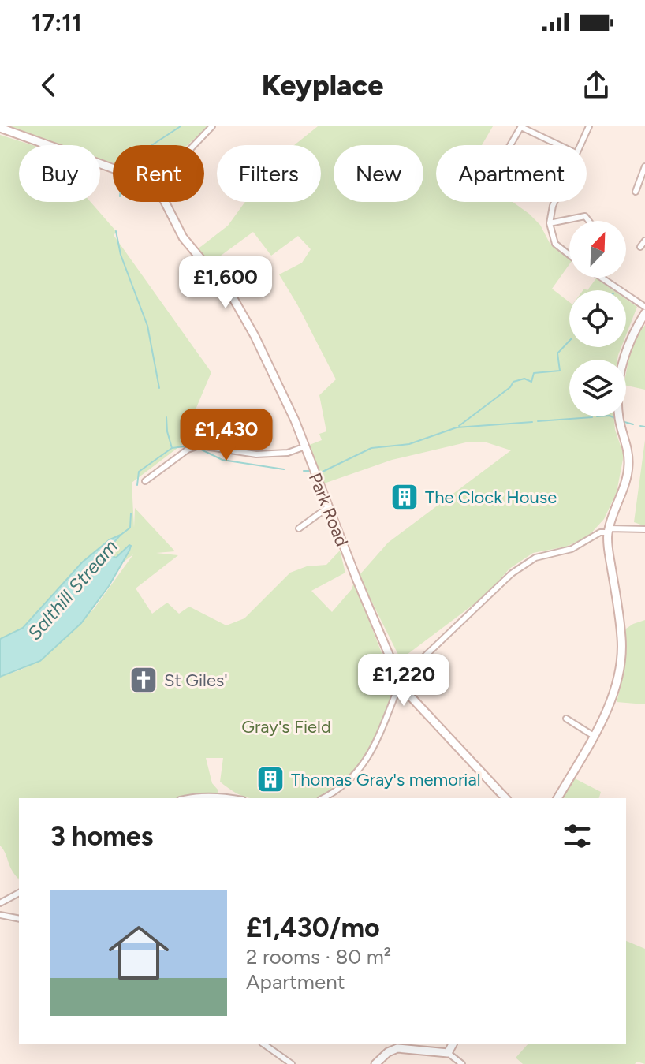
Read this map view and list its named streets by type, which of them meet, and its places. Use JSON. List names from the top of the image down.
{
  "streets": {
    "main road": ["Park Road"]
  },
  "water": ["Salthill Stream"],
  "parks": ["Gray's Field"],
  "places": {
    "building": ["The Clock House", "Thomas Gray's memorial"],
    "church": ["St Giles'"]
  },
  "north": "top right",
  "page": {
    "status": "17:11",
    "header": "Keyplace",
    "chip": [
      "Buy",
      "Rent",
      "Filters",
      "New",
      "Apartment"
    ],
    "price": ["£1,600", "£1,430", "£1,220"],
    "heading": "3 homes",
    "list": [
      {
        "name": "£1,430/mo",
        "note": "2 rooms · 80 m² · Apartment"
      }
    ]
  }
}
